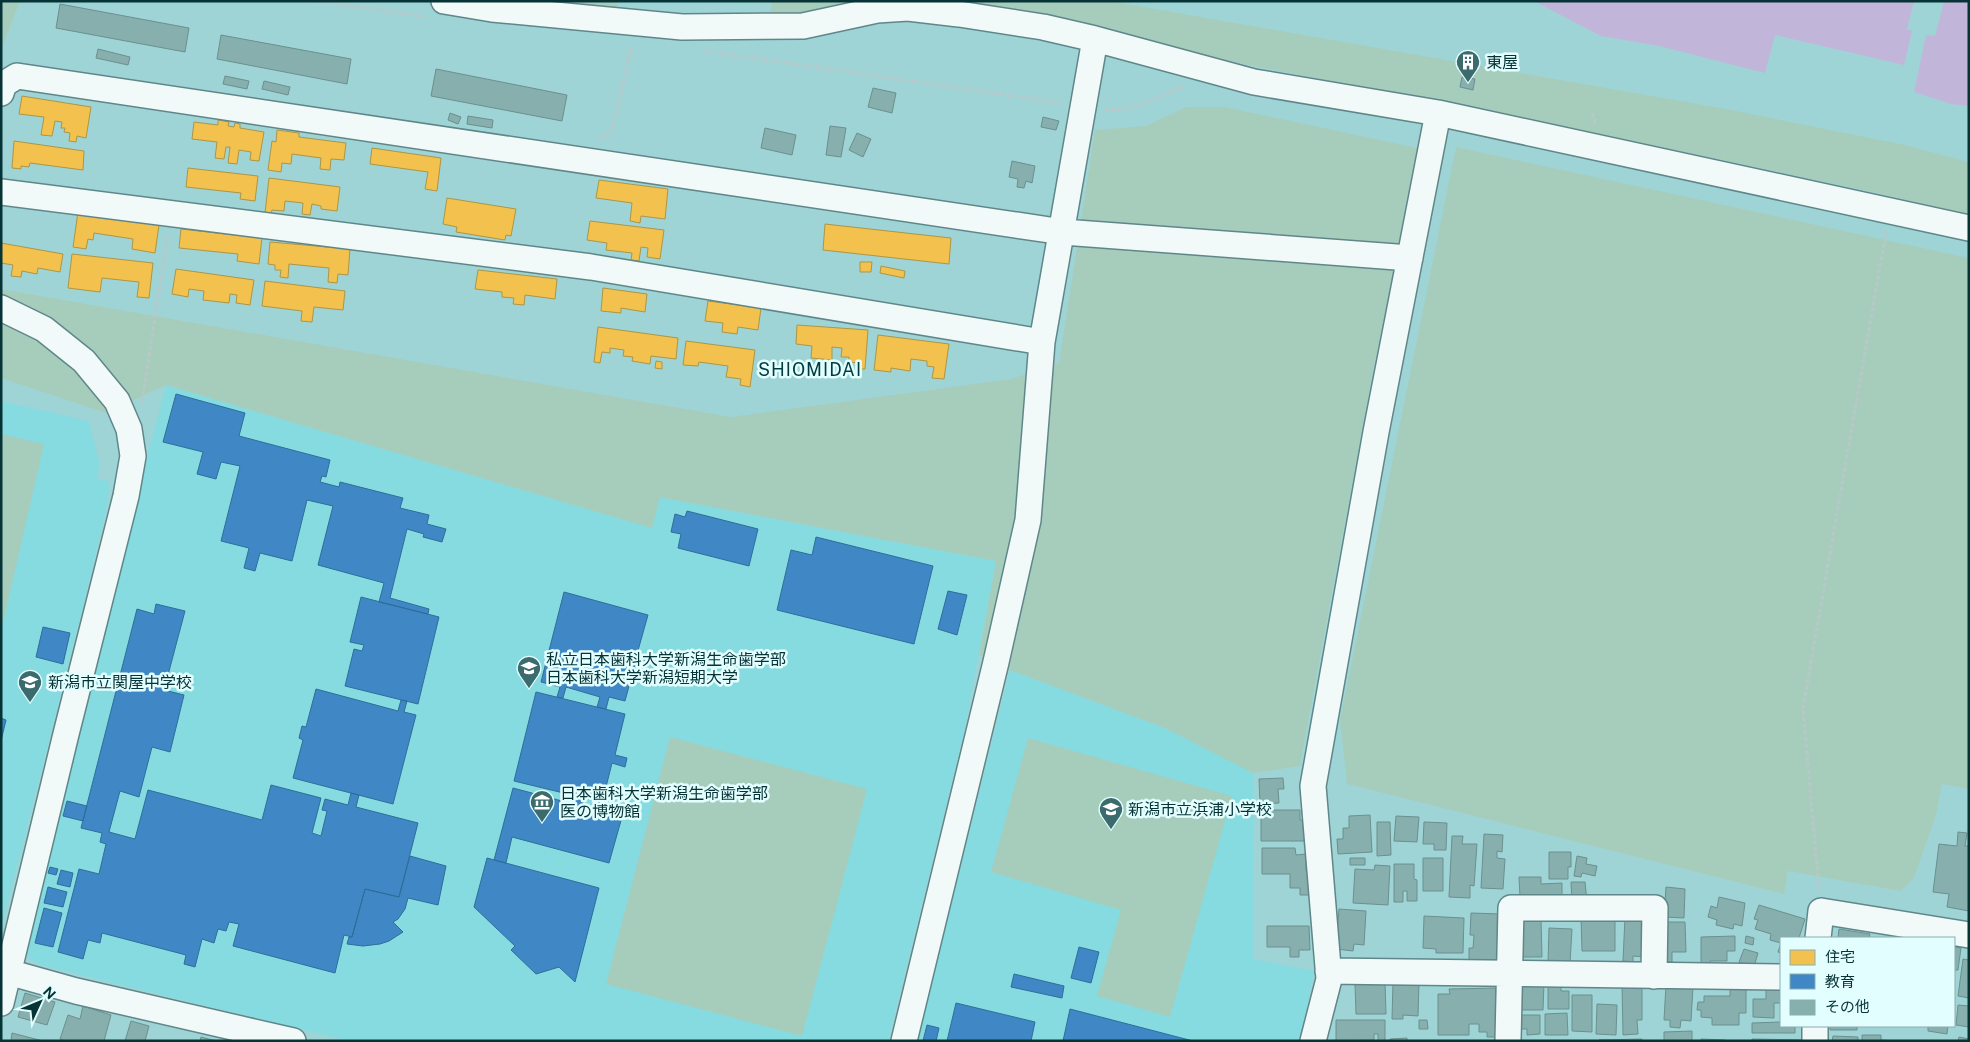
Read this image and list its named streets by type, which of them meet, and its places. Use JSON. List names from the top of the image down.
{
  "districts": ["SHIOMIDAI"],
  "places": {
    "building": ["東屋"],
    "school or university": ["私立日本歯科大学新潟生命歯学部 日本歯科大学新潟短期大学", "新潟市立関屋中学校", "新潟市立浜浦小学校"],
    "museum": ["日本歯科大学新潟生命歯学部 医の博物館"]
  },
  "legend": ["住宅", "教育", "その他"],
  "north": "top right"
}
